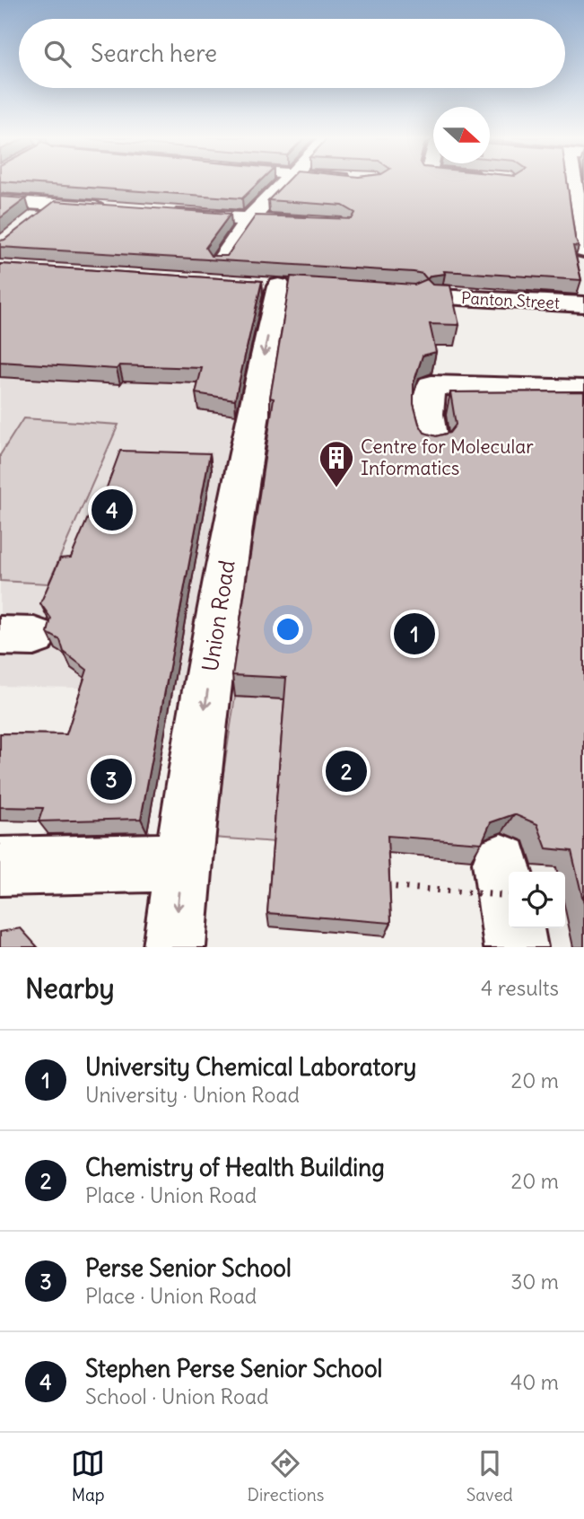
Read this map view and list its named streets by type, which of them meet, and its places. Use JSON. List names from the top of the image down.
{
  "streets": {
    "street": ["Panton Street", "Union Road"]
  },
  "one_way": ["Union Road"],
  "places": {
    "building": ["Centre for Molecular Informatics"]
  },
  "north": "right",
  "page": {
    "search": "Search here",
    "pins": [
      "4",
      "1",
      "2",
      "3"
    ],
    "heading": ["Nearby", "4 results"],
    "list": [
      {
        "mark": "1",
        "name": "University Chemical Laboratory",
        "note": "University · Union Road",
        "value": "20 m"
      },
      {
        "mark": "2",
        "name": "Chemistry of Health Building",
        "note": "Place · Union Road",
        "value": "20 m"
      },
      {
        "mark": "3",
        "name": "Perse Senior School",
        "note": "Place · Union Road",
        "value": "30 m"
      },
      {
        "mark": "4",
        "name": "Stephen Perse Senior School",
        "note": "School · Union Road",
        "value": "40 m"
      }
    ],
    "nav": ["Map", "Directions", "Saved"]
  }
}
